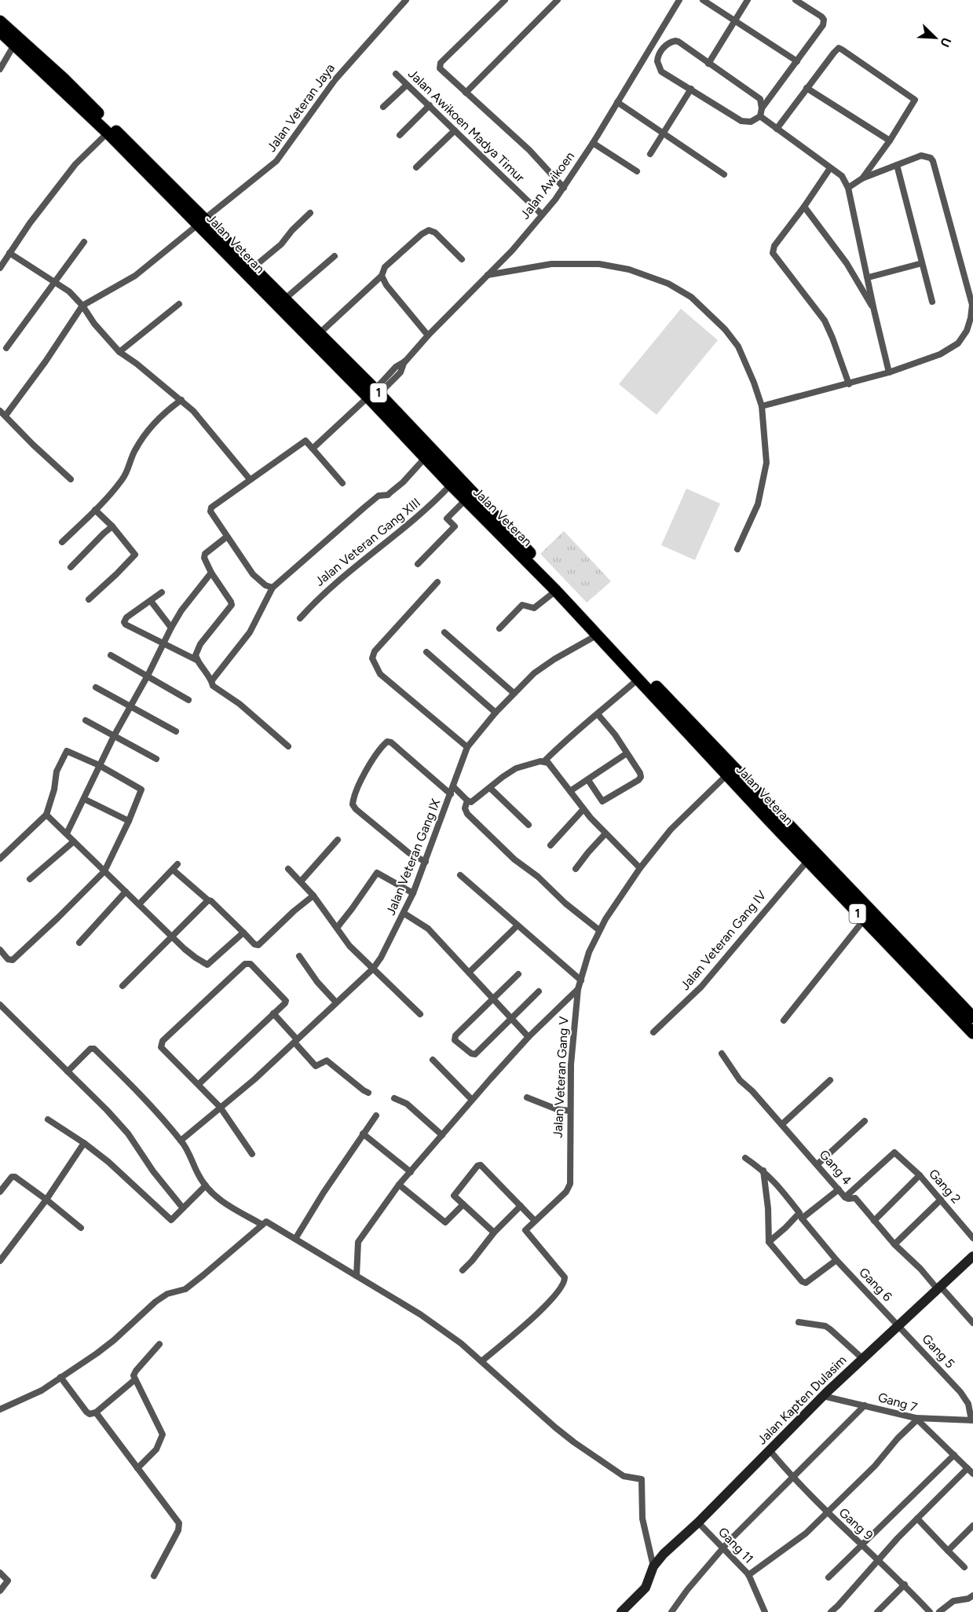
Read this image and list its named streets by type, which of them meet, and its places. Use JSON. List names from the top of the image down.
{
  "streets": {
    "highway": ["Jalan Veteran", "1"],
    "main road": ["Jalan Kapten Dulasim"],
    "street": [
      "Jalan Veteran Jaya",
      "Jalan Awikoen Madya Timur",
      "Jalan Awikoen",
      "Jalan Veteran Gang XIII",
      "Jalan Veteran Gang IX",
      "Jalan Veteran Gang IV",
      "Jalan Veteran Gang V",
      "Gang 4",
      "Gang 2",
      "Gang 6",
      "Gang 5",
      "Gang 7",
      "Gang 9",
      "Gang 11"
    ]
  },
  "crossings": [
    ["Jalan Veteran Jaya", "Jalan Veteran"],
    ["Jalan Awikoen Madya Timur", "Jalan Awikoen"],
    ["Jalan Awikoen", "Jalan Veteran"],
    ["Jalan Veteran", "Jalan Veteran Gang XIII"],
    ["Jalan Veteran", "Jalan Veteran Gang IX"],
    ["Jalan Veteran", "Jalan Veteran Gang IV"],
    ["Jalan Veteran", "Jalan Veteran Gang V"],
    ["Gang 4", "Gang 2"],
    ["Gang 4", "Jalan Kapten Dulasim"],
    ["Gang 6", "Gang 5"],
    ["Gang 6", "Jalan Kapten Dulasim"],
    ["Gang 5", "Jalan Kapten Dulasim"],
    ["Jalan Kapten Dulasim", "Gang 7"],
    ["Jalan Kapten Dulasim", "Gang 9"],
    ["Jalan Kapten Dulasim", "Gang 11"]
  ],
  "north": "bottom right"
}
